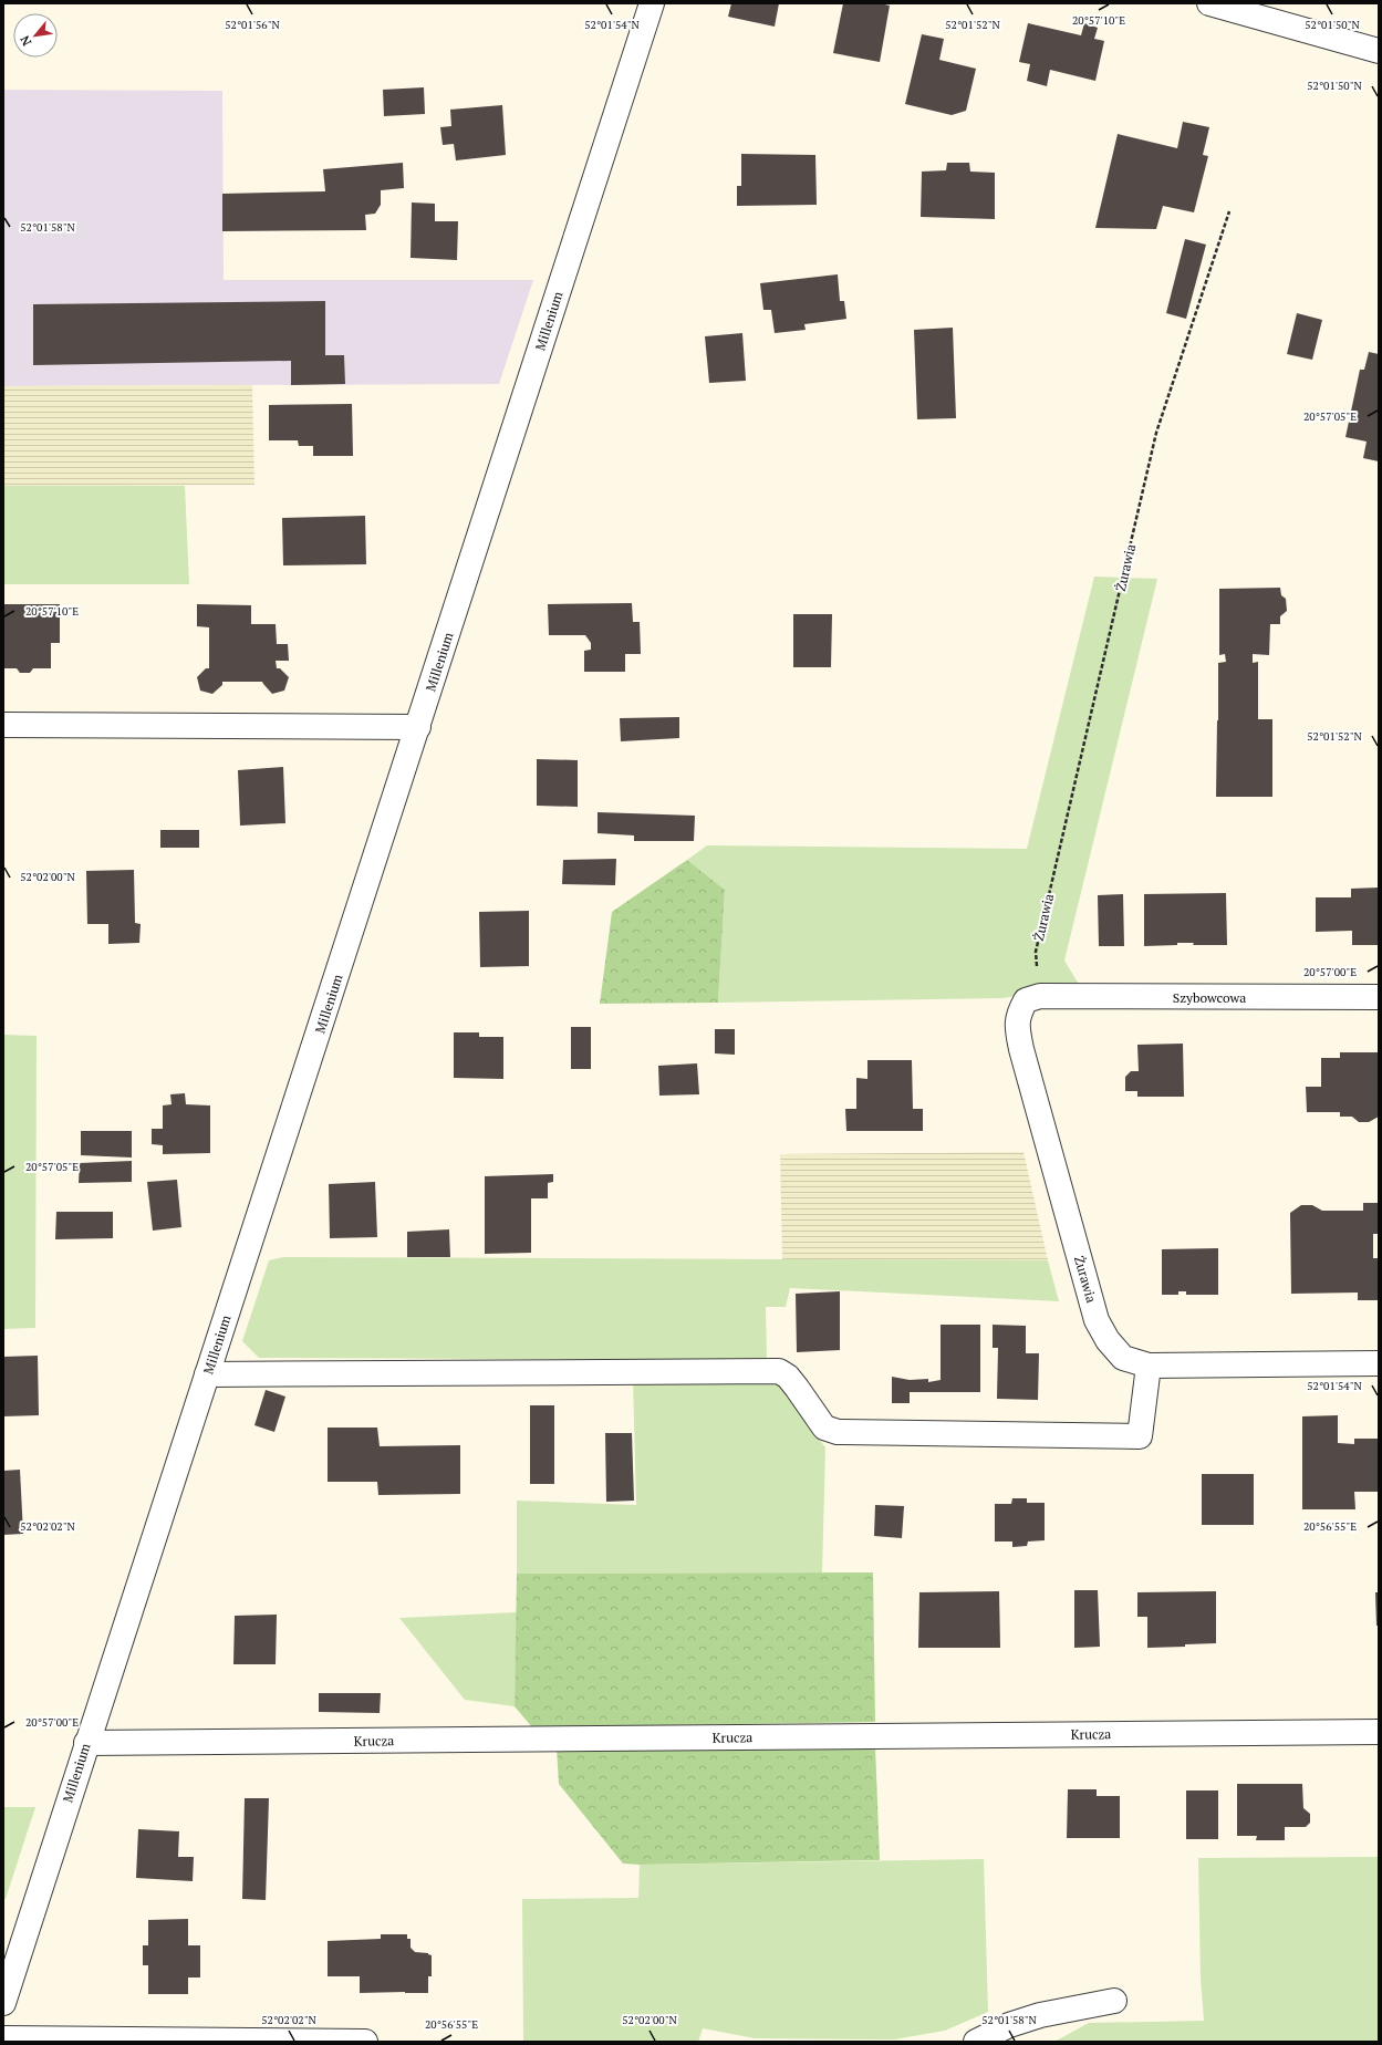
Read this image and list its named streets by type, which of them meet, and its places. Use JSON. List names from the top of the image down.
{
  "streets": {
    "street": [
      "Millenium",
      "Żurawia",
      "Szybowcowa",
      "Krucza"
    ]
  },
  "crossings": [
    ["Millenium", "Krucza"],
    ["Żurawia", "Szybowcowa"]
  ],
  "north": "bottom left",
  "coordinates": [
    "20°57'10\"E",
    "52°01'56\"N",
    "52°01'54\"N",
    "52°01'52\"N",
    "52°01'50\"N",
    "52°01'58\"N",
    "20°57'05\"E",
    "52°02'00\"N",
    "20°57'00\"E",
    "52°02'02\"N",
    "20°56'55\"E"
  ]
}
